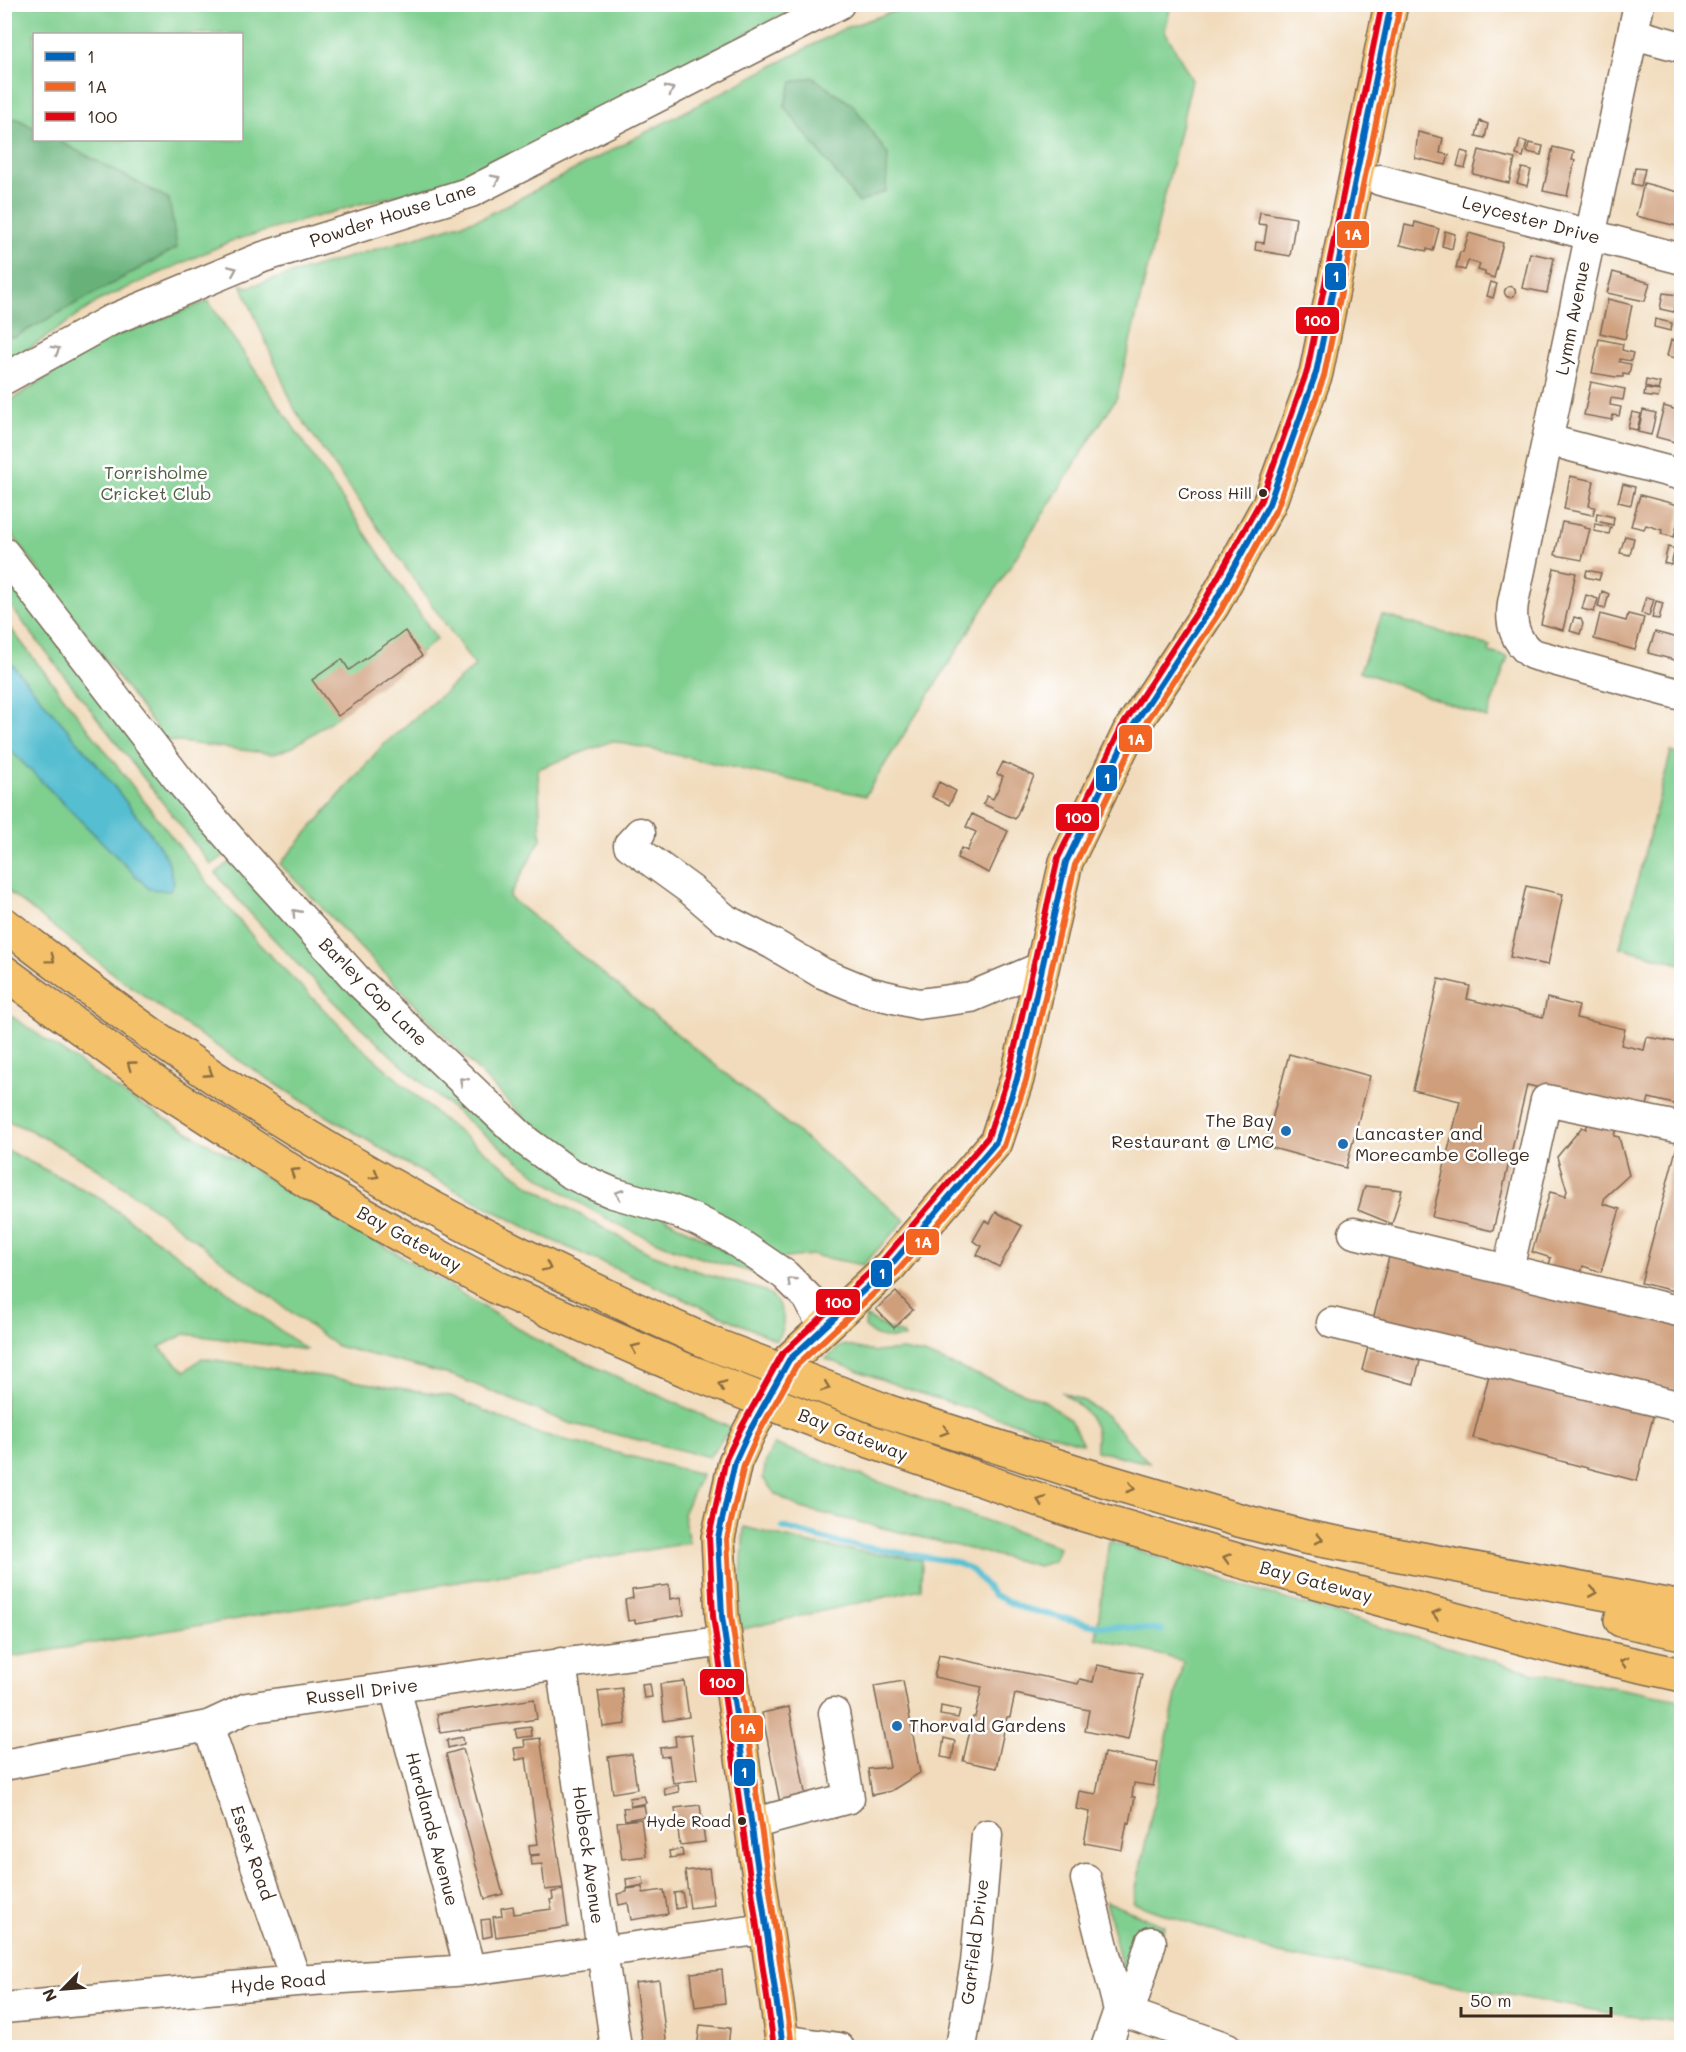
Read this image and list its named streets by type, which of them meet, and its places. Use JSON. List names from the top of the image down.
{
  "streets": {
    "main road": ["Bay Gateway"],
    "street": [
      "Powder House Lane",
      "Leycester Drive",
      "Lymm Avenue",
      "Barley Cop Lane",
      "Russell Drive",
      "Hardlands Avenue",
      "Essex Road",
      "Holbeck Avenue",
      "Garfield Drive",
      "Hyde Road"
    ]
  },
  "crossings": [
    ["Leycester Drive", "Lymm Avenue"],
    ["Russell Drive", "Hardlands Avenue"],
    ["Russell Drive", "Essex Road"],
    ["Russell Drive", "Holbeck Avenue"],
    ["Hardlands Avenue", "Hyde Road"],
    ["Essex Road", "Hyde Road"],
    ["Holbeck Avenue", "Hyde Road"]
  ],
  "one_way": ["Powder House Lane", "Barley Cop Lane"],
  "parks": ["Torrisholme Cricket Club"],
  "places": [
    "Cross Hill",
    "The Bay Restaurant @ LMC",
    "Lancaster and Morecambe College",
    "Thorvald Gardens",
    "Hyde Road"
  ],
  "lines": ["transit line 1", "transit line 100", "transit line 1A"],
  "legend": ["1", "1A", "100"],
  "scale_bar": "50 m",
  "north": "bottom left"
}
